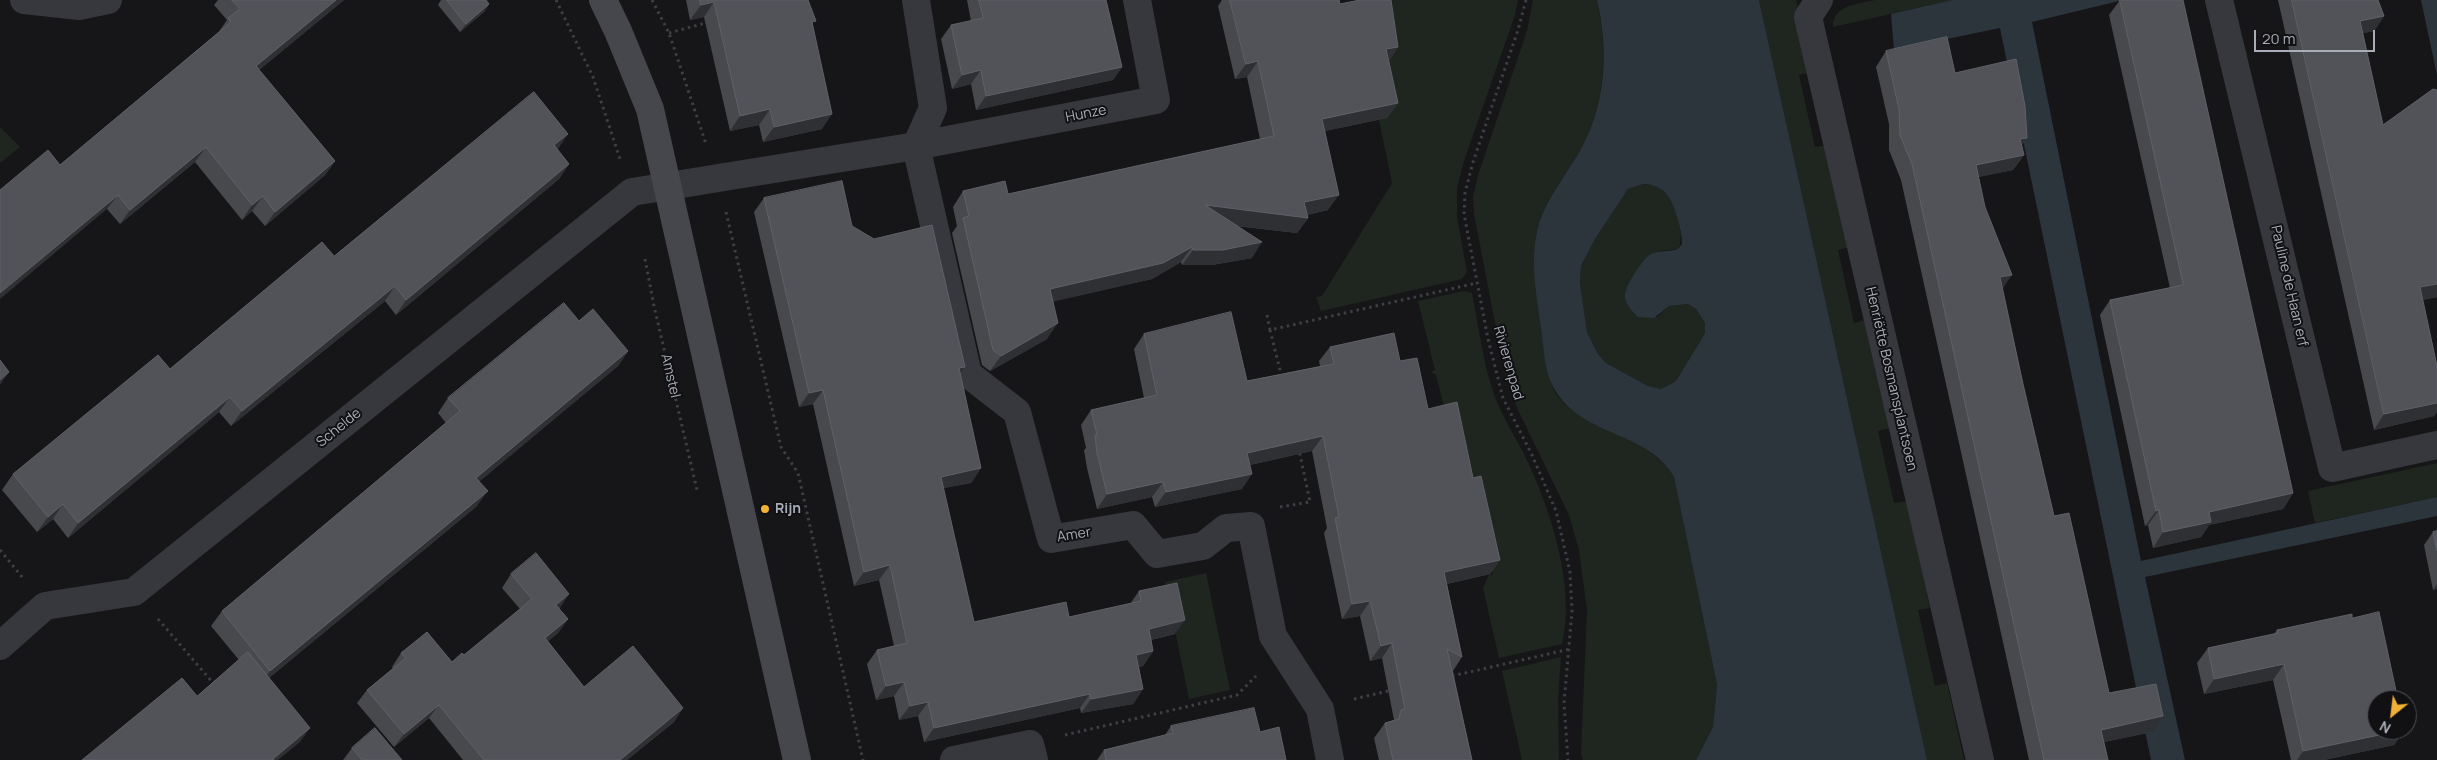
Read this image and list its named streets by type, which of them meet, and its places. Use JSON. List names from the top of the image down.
{
  "streets": {
    "street": [
      "Hunze",
      "Pauline de Haan erf",
      "Henriëtte Bosmansplantsoen",
      "Schelde",
      "Amer"
    ],
    "path": ["Rivierenpad", "Amstel"]
  },
  "crossings": [
    ["Hunze", "Schelde"],
    ["Hunze", "Amer"]
  ],
  "places": ["Rijn"],
  "scale_bar": "20 m",
  "north": "bottom left"
}
